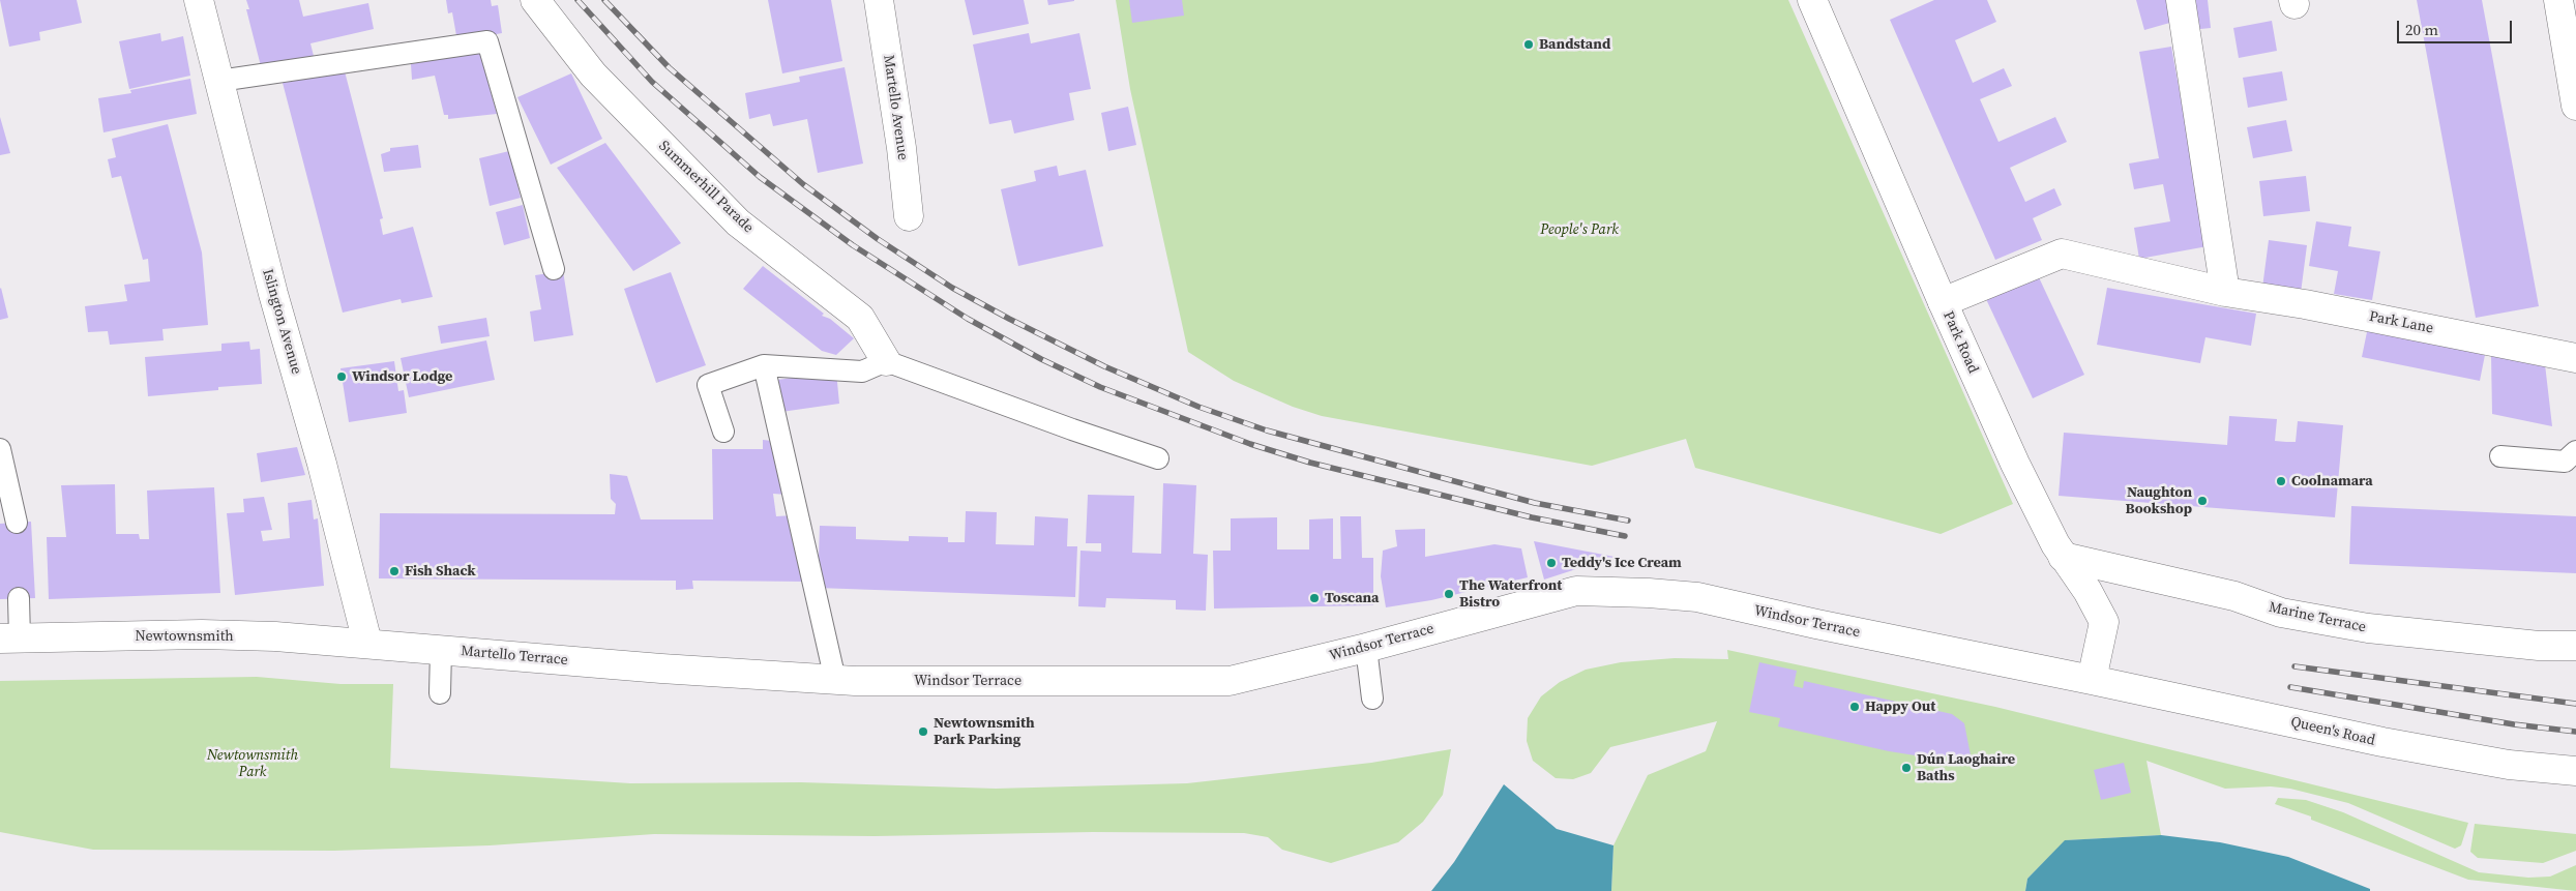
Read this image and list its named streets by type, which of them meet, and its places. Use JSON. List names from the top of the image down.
{
  "streets": {
    "main road": [
      "Martello Avenue",
      "Summerhill Parade",
      "Islington Avenue",
      "Park Lane",
      "Park Road",
      "Marine Terrace",
      "Windsor Terrace",
      "Newtownsmith",
      "Martello Terrace",
      "Queen's Road"
    ]
  },
  "crossings": [
    ["Islington Avenue", "Newtownsmith"],
    ["Islington Avenue", "Martello Terrace"],
    ["Park Lane", "Park Road"],
    ["Park Road", "Marine Terrace"],
    ["Park Road", "Windsor Terrace"],
    ["Park Road", "Queen's Road"],
    ["Windsor Terrace", "Martello Terrace"],
    ["Windsor Terrace", "Queen's Road"],
    ["Newtownsmith", "Martello Terrace"]
  ],
  "parks": ["People's Park", "Newtownsmith Park"],
  "places": [
    "Bandstand",
    "Windsor Lodge",
    "Coolnamara",
    "Naughton Bookshop",
    "Teddy's Ice Cream",
    "Fish Shack",
    "The Waterfront Bistro",
    "Toscana",
    "Happy Out",
    "Newtownsmith Park Parking",
    "Dún Laoghaire Baths"
  ],
  "scale_bar": "20 m"
}
